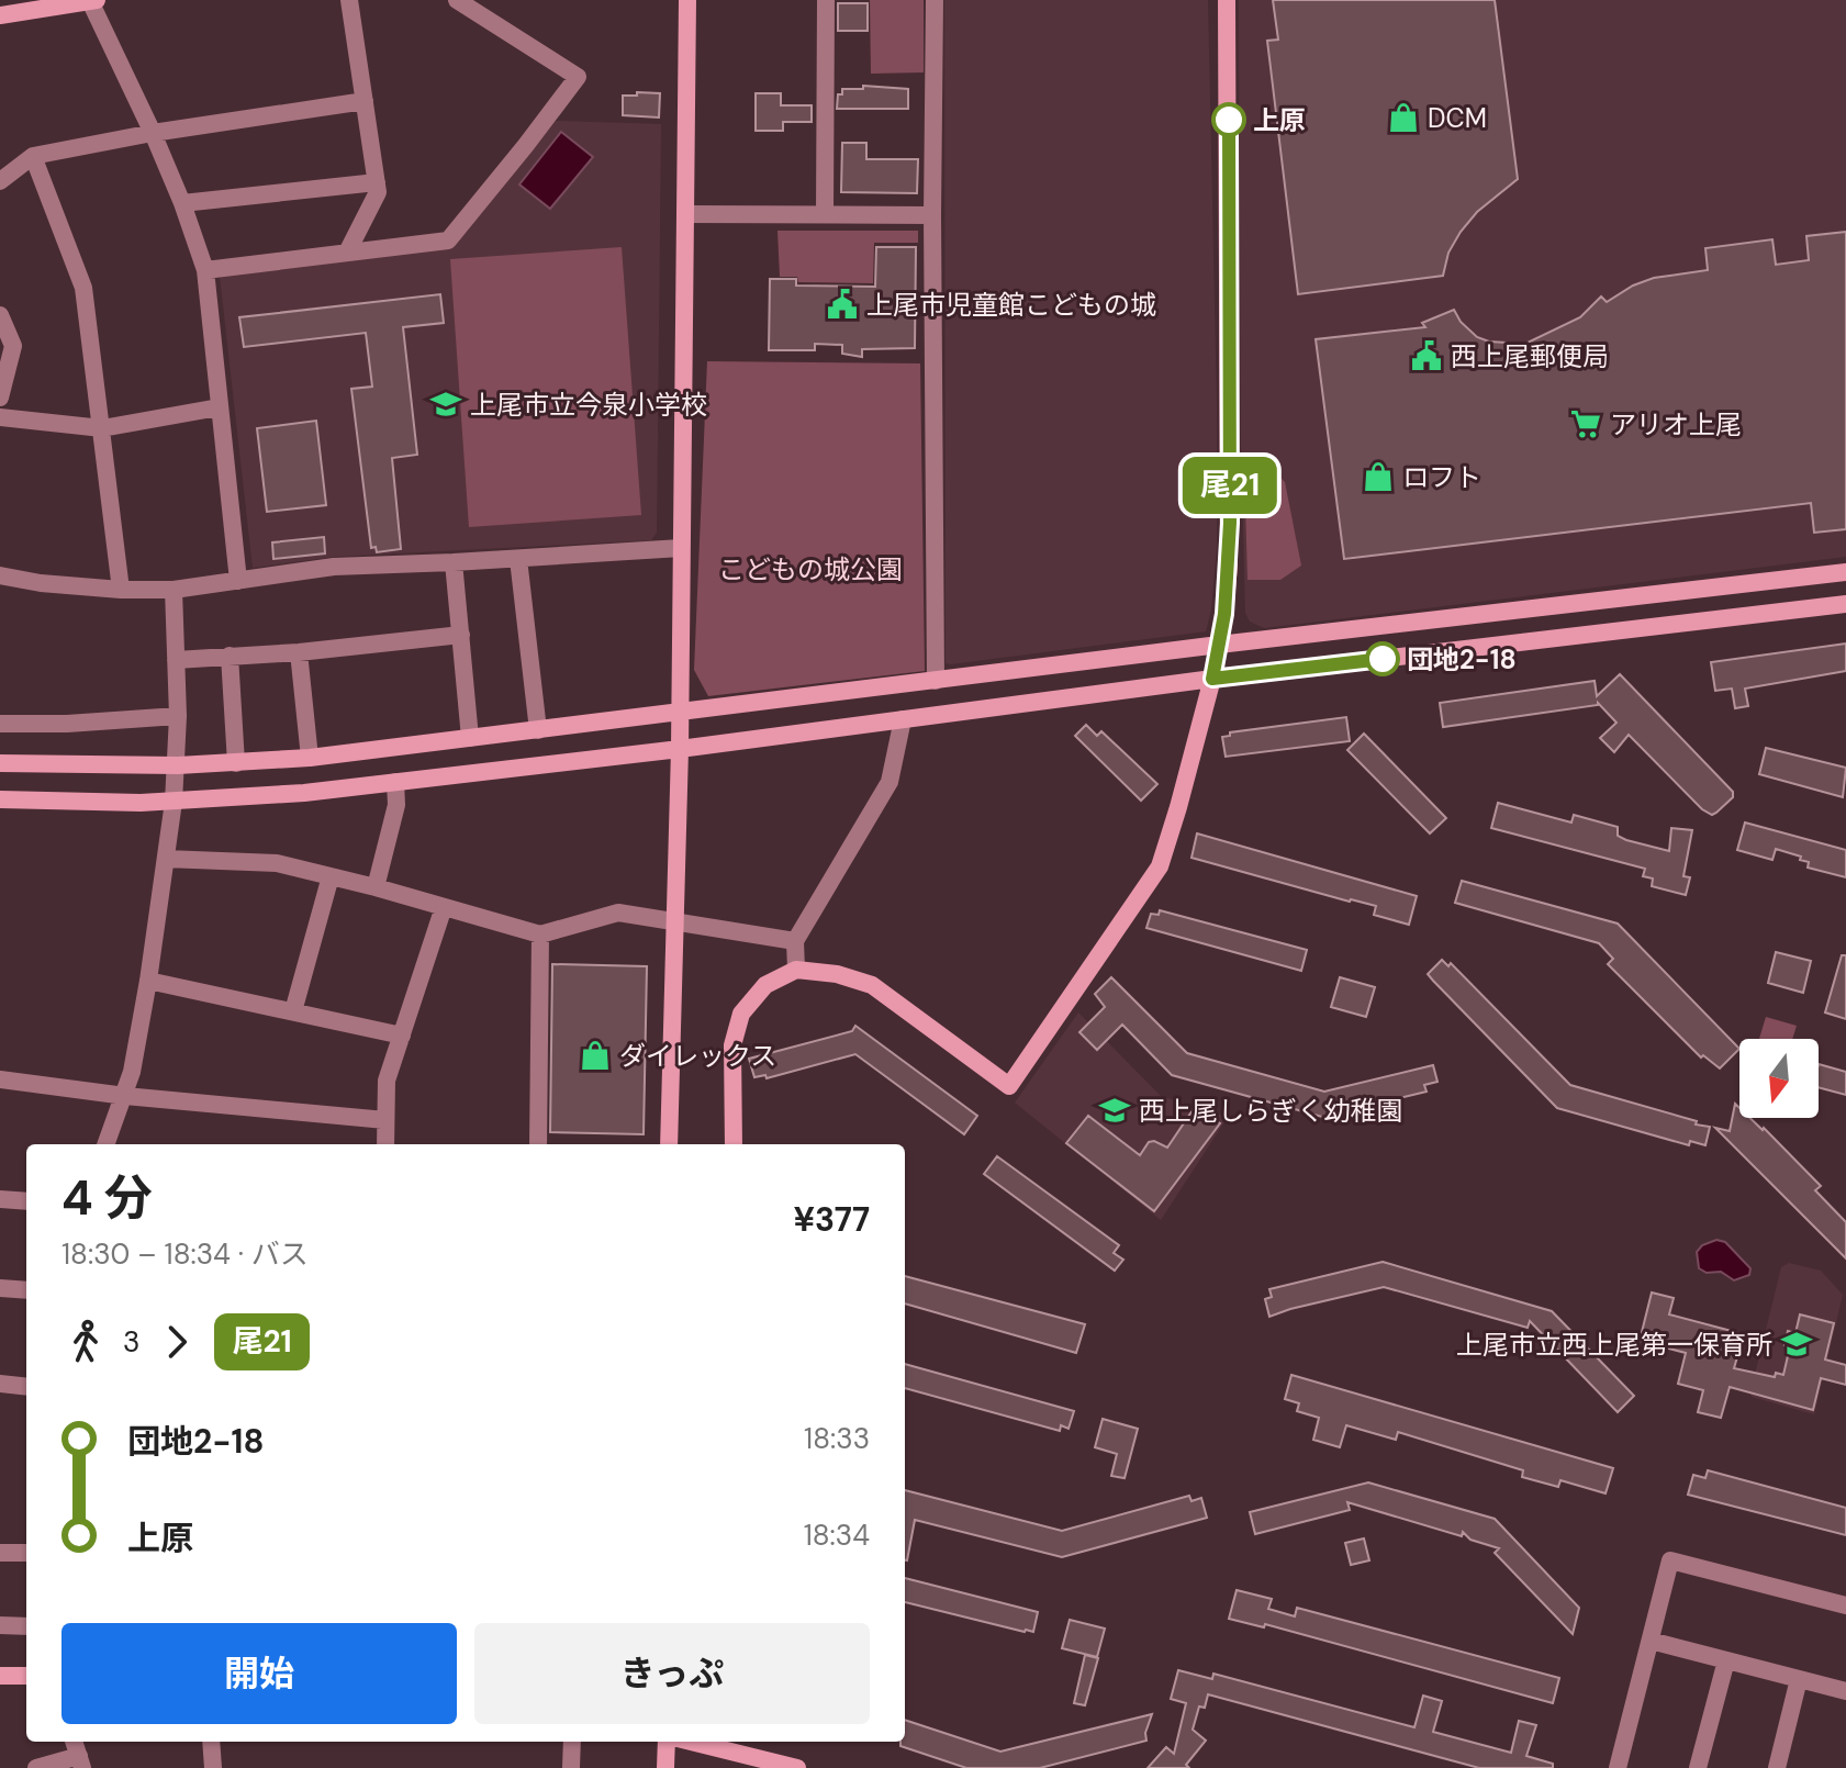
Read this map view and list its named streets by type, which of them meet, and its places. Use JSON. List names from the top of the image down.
{
  "parks": ["こどもの城公園"],
  "places": {
    "shop": ["DCM", "ロフト", "ダイレックス"],
    "other": ["上原", "団地2-18"],
    "public building": ["上尾市児童館こどもの城", "西上尾郵便局"],
    "school or university": ["上尾市立今泉小学校", "西上尾しらぎく幼稚園", "上尾市立西上尾第一保育所"],
    "supermarket": ["アリオ上尾"]
  },
  "lines": ["bus line 尾21"],
  "north": "bottom",
  "page": {
    "on_map": "尾21",
    "heading": ["4 分", "18:30 – 18:34 · バス", "¥377"],
    "legs": ["3", "尾21"],
    "list": [
      {
        "name": "団地2-18",
        "value": "18:33"
      },
      {
        "name": "上原",
        "value": "18:34"
      }
    ],
    "buttons": ["開始", "きっぷ"]
  }
}
